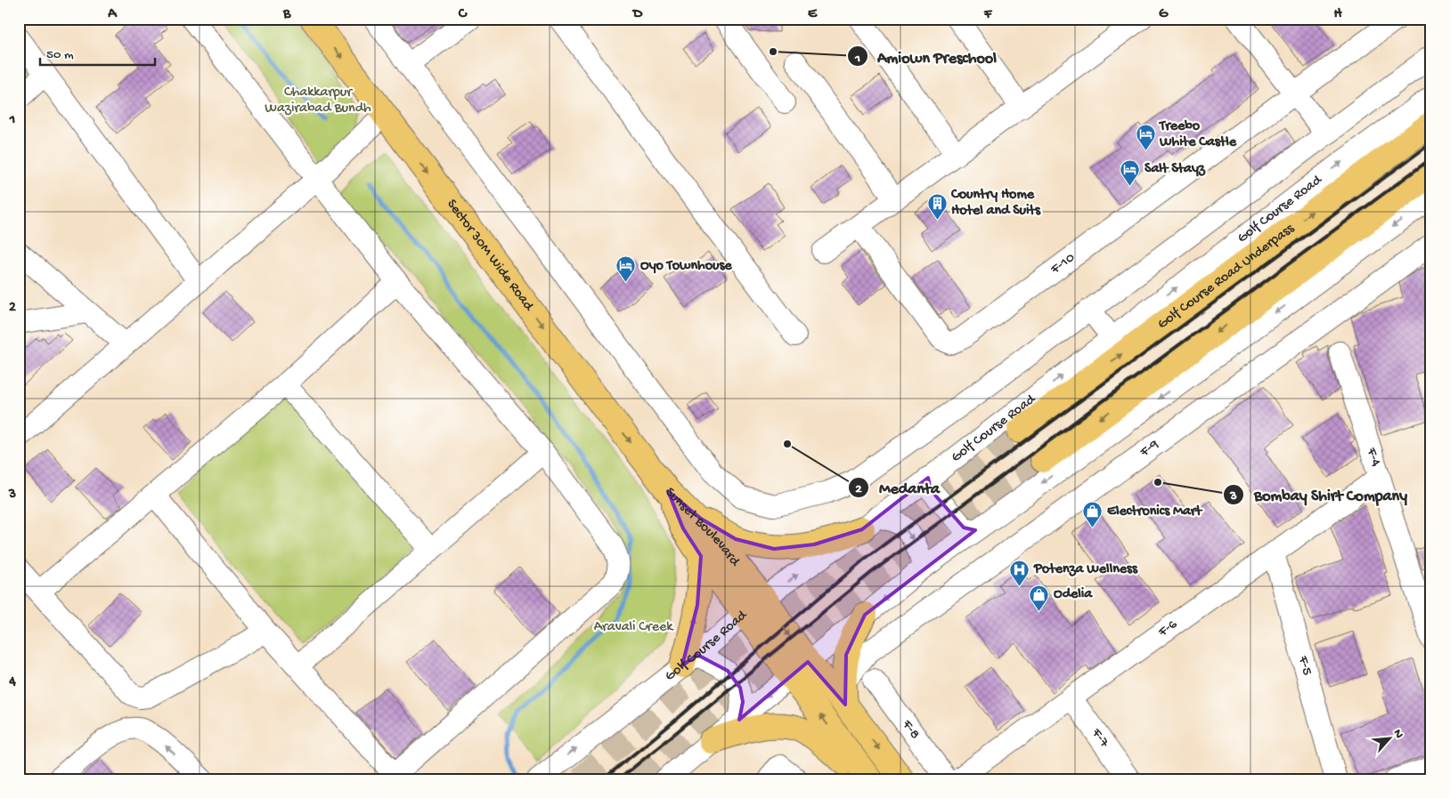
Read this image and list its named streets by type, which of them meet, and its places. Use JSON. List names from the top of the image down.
{
  "streets": {
    "main road": ["Sector 30M Wide Road", "Golf Course Road Underpass", "Sunset Boulevard"],
    "street": [
      "Golf Course Road",
      "F-10",
      "F-9",
      "F-4",
      "F-6",
      "F-5",
      "F-8",
      "F-7"
    ]
  },
  "crossings": [
    ["Golf Course Road", "Sunset Boulevard"],
    ["Sector 30M Wide Road", "Sunset Boulevard"],
    ["F-9", "Sunset Boulevard"],
    ["F-4", "F-6"],
    ["F-6", "F-5"],
    ["F-6", "F-7"]
  ],
  "one_way": ["Sector 30M Wide Road"],
  "parks": ["Chakkarpur Wazirabad Bundh", "Aravali Creek"],
  "places": {
    "other": ["Amiown Preschool", "Medanta", "Bombay Shirt Company"],
    "hotel": ["Treebo White Castle", "Salt Stayz", "Oyo Townhouse"],
    "building": ["Country Home Hotel and Suits"],
    "shop": ["Electronics Mart", "Odelia"],
    "hospital": ["Potenza Wellness"]
  },
  "scale_bar": "50 m",
  "north": "top right",
  "grid": {
    "columns": [
      "A",
      "B",
      "C",
      "D",
      "E",
      "F",
      "G",
      "H"
    ],
    "rows": [
      "1",
      "2",
      "3",
      "4"
    ]
  }
}
